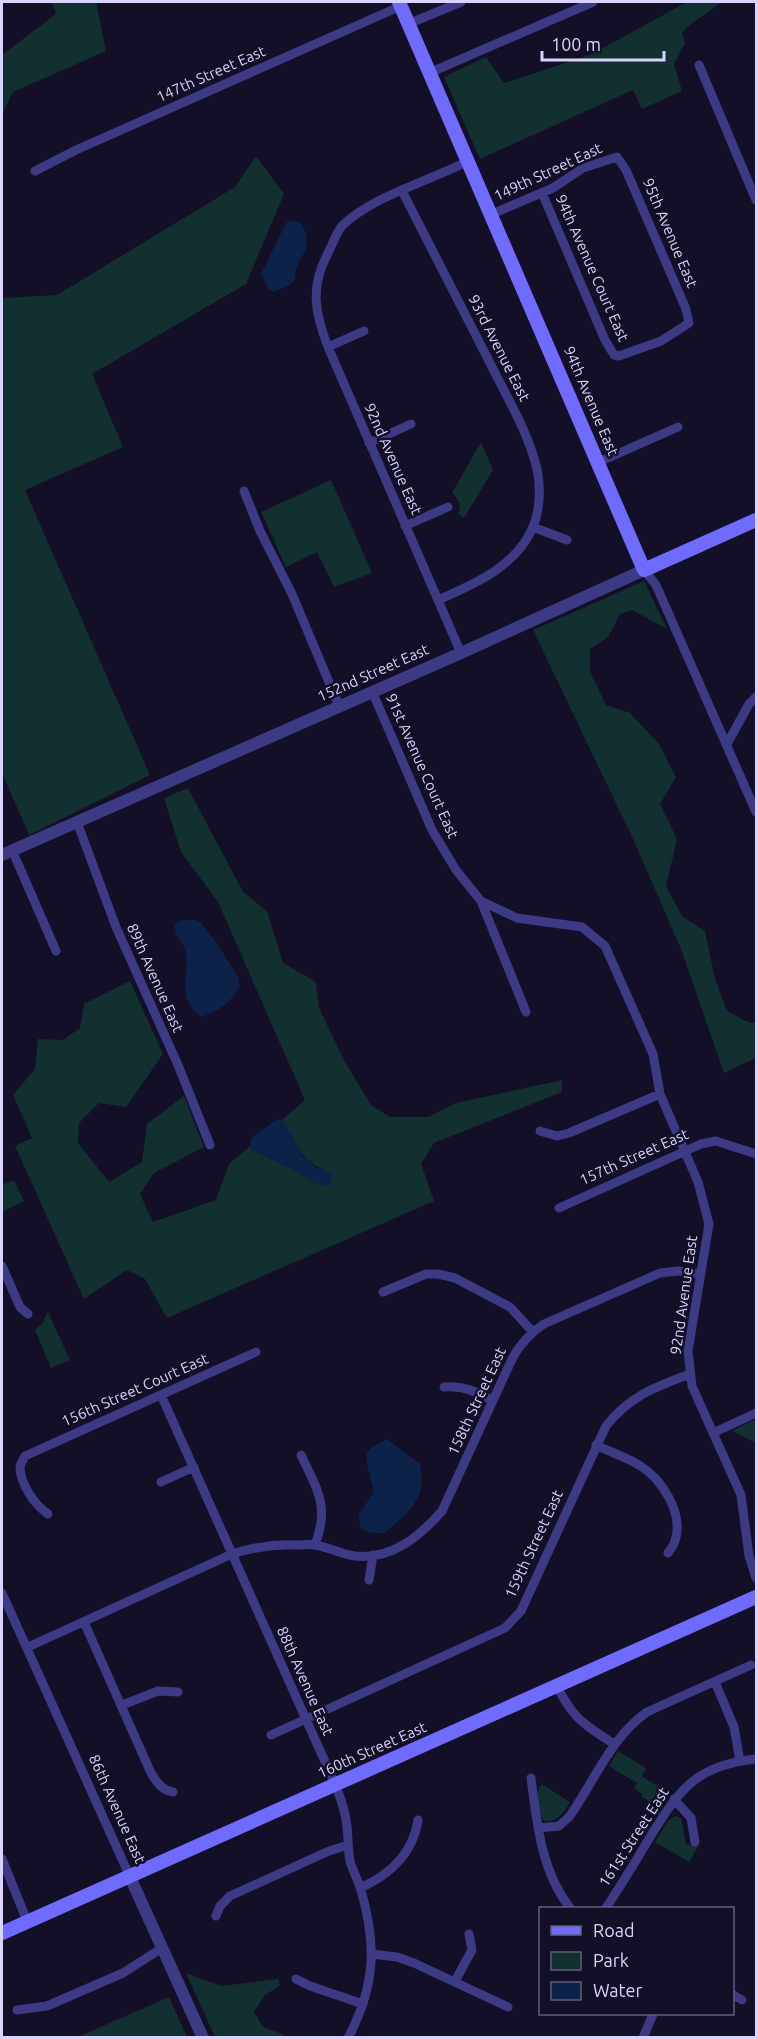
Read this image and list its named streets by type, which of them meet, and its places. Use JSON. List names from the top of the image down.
{
  "streets": {
    "main road": ["94th Avenue East", "152nd Street East", "160th Street East"],
    "street": [
      "147th Street East",
      "149th Street East",
      "95th Avenue East",
      "94th Avenue Court East",
      "93rd Avenue East",
      "92nd Avenue East",
      "91st Avenue Court East",
      "89th Avenue East",
      "157th Street East",
      "156th Street Court East",
      "158th Street East",
      "159th Street East",
      "88th Avenue East",
      "86th Avenue East",
      "161st Street East"
    ]
  },
  "crossings": [
    ["147th Street East", "94th Avenue East"],
    ["149th Street East", "95th Avenue East"],
    ["149th Street East", "94th Avenue Court East"],
    ["149th Street East", "94th Avenue East"],
    ["95th Avenue East", "94th Avenue Court East"],
    ["93rd Avenue East", "92nd Avenue East"],
    ["94th Avenue East", "152nd Street East"],
    ["92nd Avenue East", "152nd Street East"],
    ["92nd Avenue East", "91st Avenue Court East"],
    ["92nd Avenue East", "157th Street East"],
    ["92nd Avenue East", "158th Street East"],
    ["92nd Avenue East", "159th Street East"],
    ["152nd Street East", "91st Avenue Court East"],
    ["152nd Street East", "89th Avenue East"],
    ["156th Street Court East", "88th Avenue East"],
    ["158th Street East", "88th Avenue East"],
    ["158th Street East", "86th Avenue East"],
    ["159th Street East", "88th Avenue East"],
    ["88th Avenue East", "160th Street East"],
    ["160th Street East", "86th Avenue East"]
  ],
  "legend": ["Road", "Park", "Water"],
  "scale_bar": "100 m"
}
